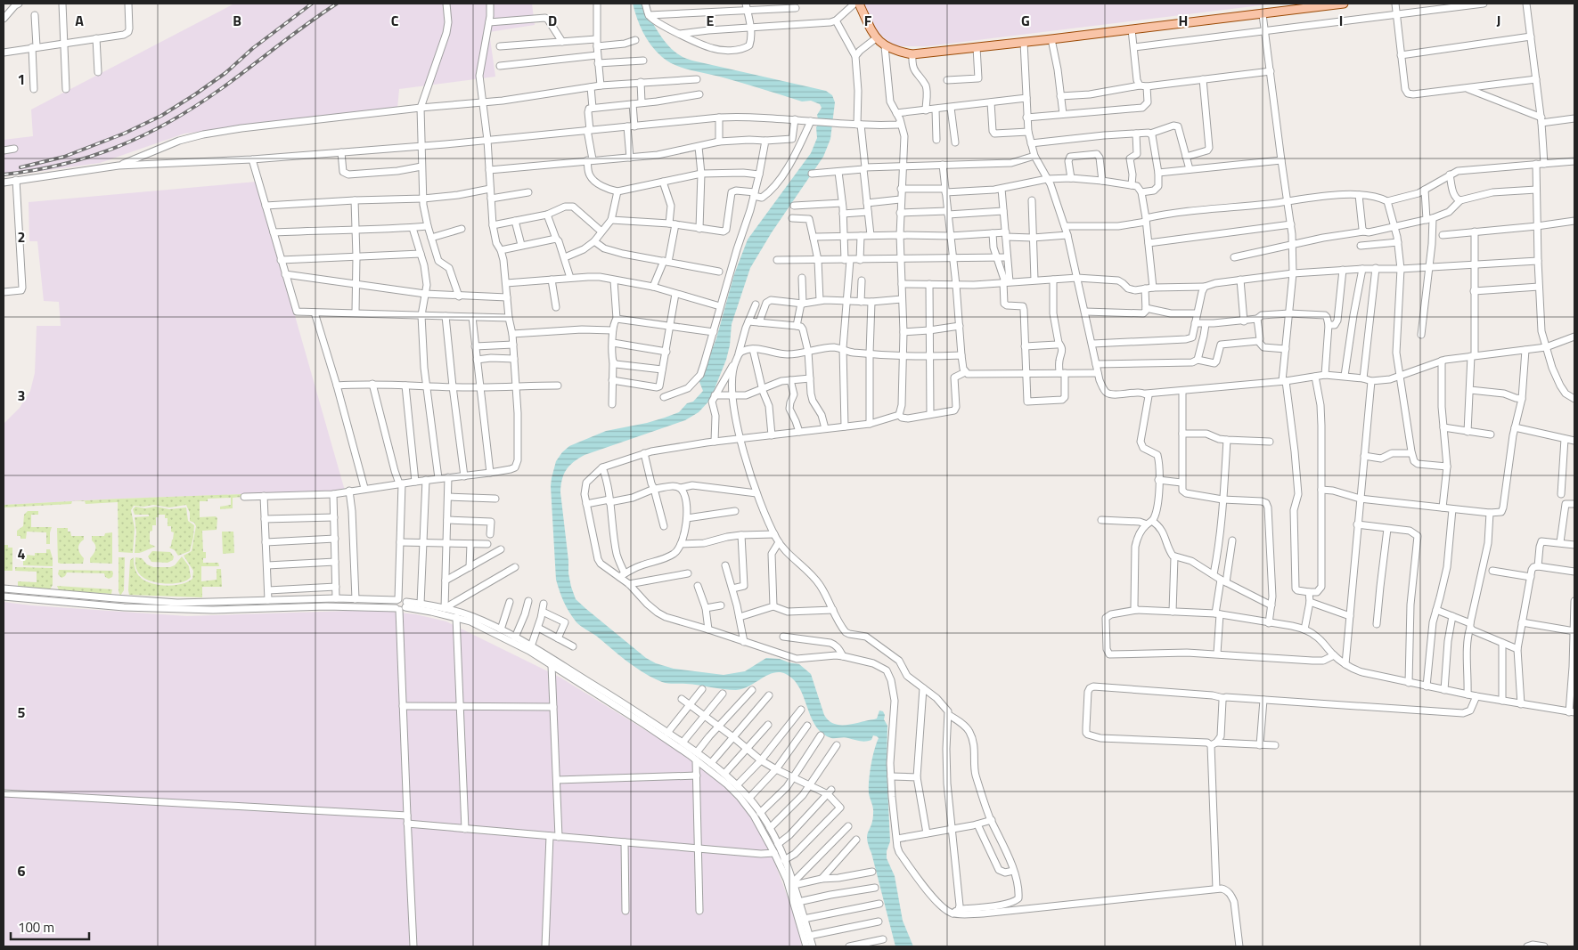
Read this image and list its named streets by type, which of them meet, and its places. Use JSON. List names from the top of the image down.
{
  "scale_bar": "100 m",
  "grid": {
    "columns": [
      "A",
      "B",
      "C",
      "D",
      "E",
      "F",
      "G",
      "H",
      "I",
      "J"
    ],
    "rows": [
      "1",
      "2",
      "3",
      "4",
      "5",
      "6"
    ]
  }
}
